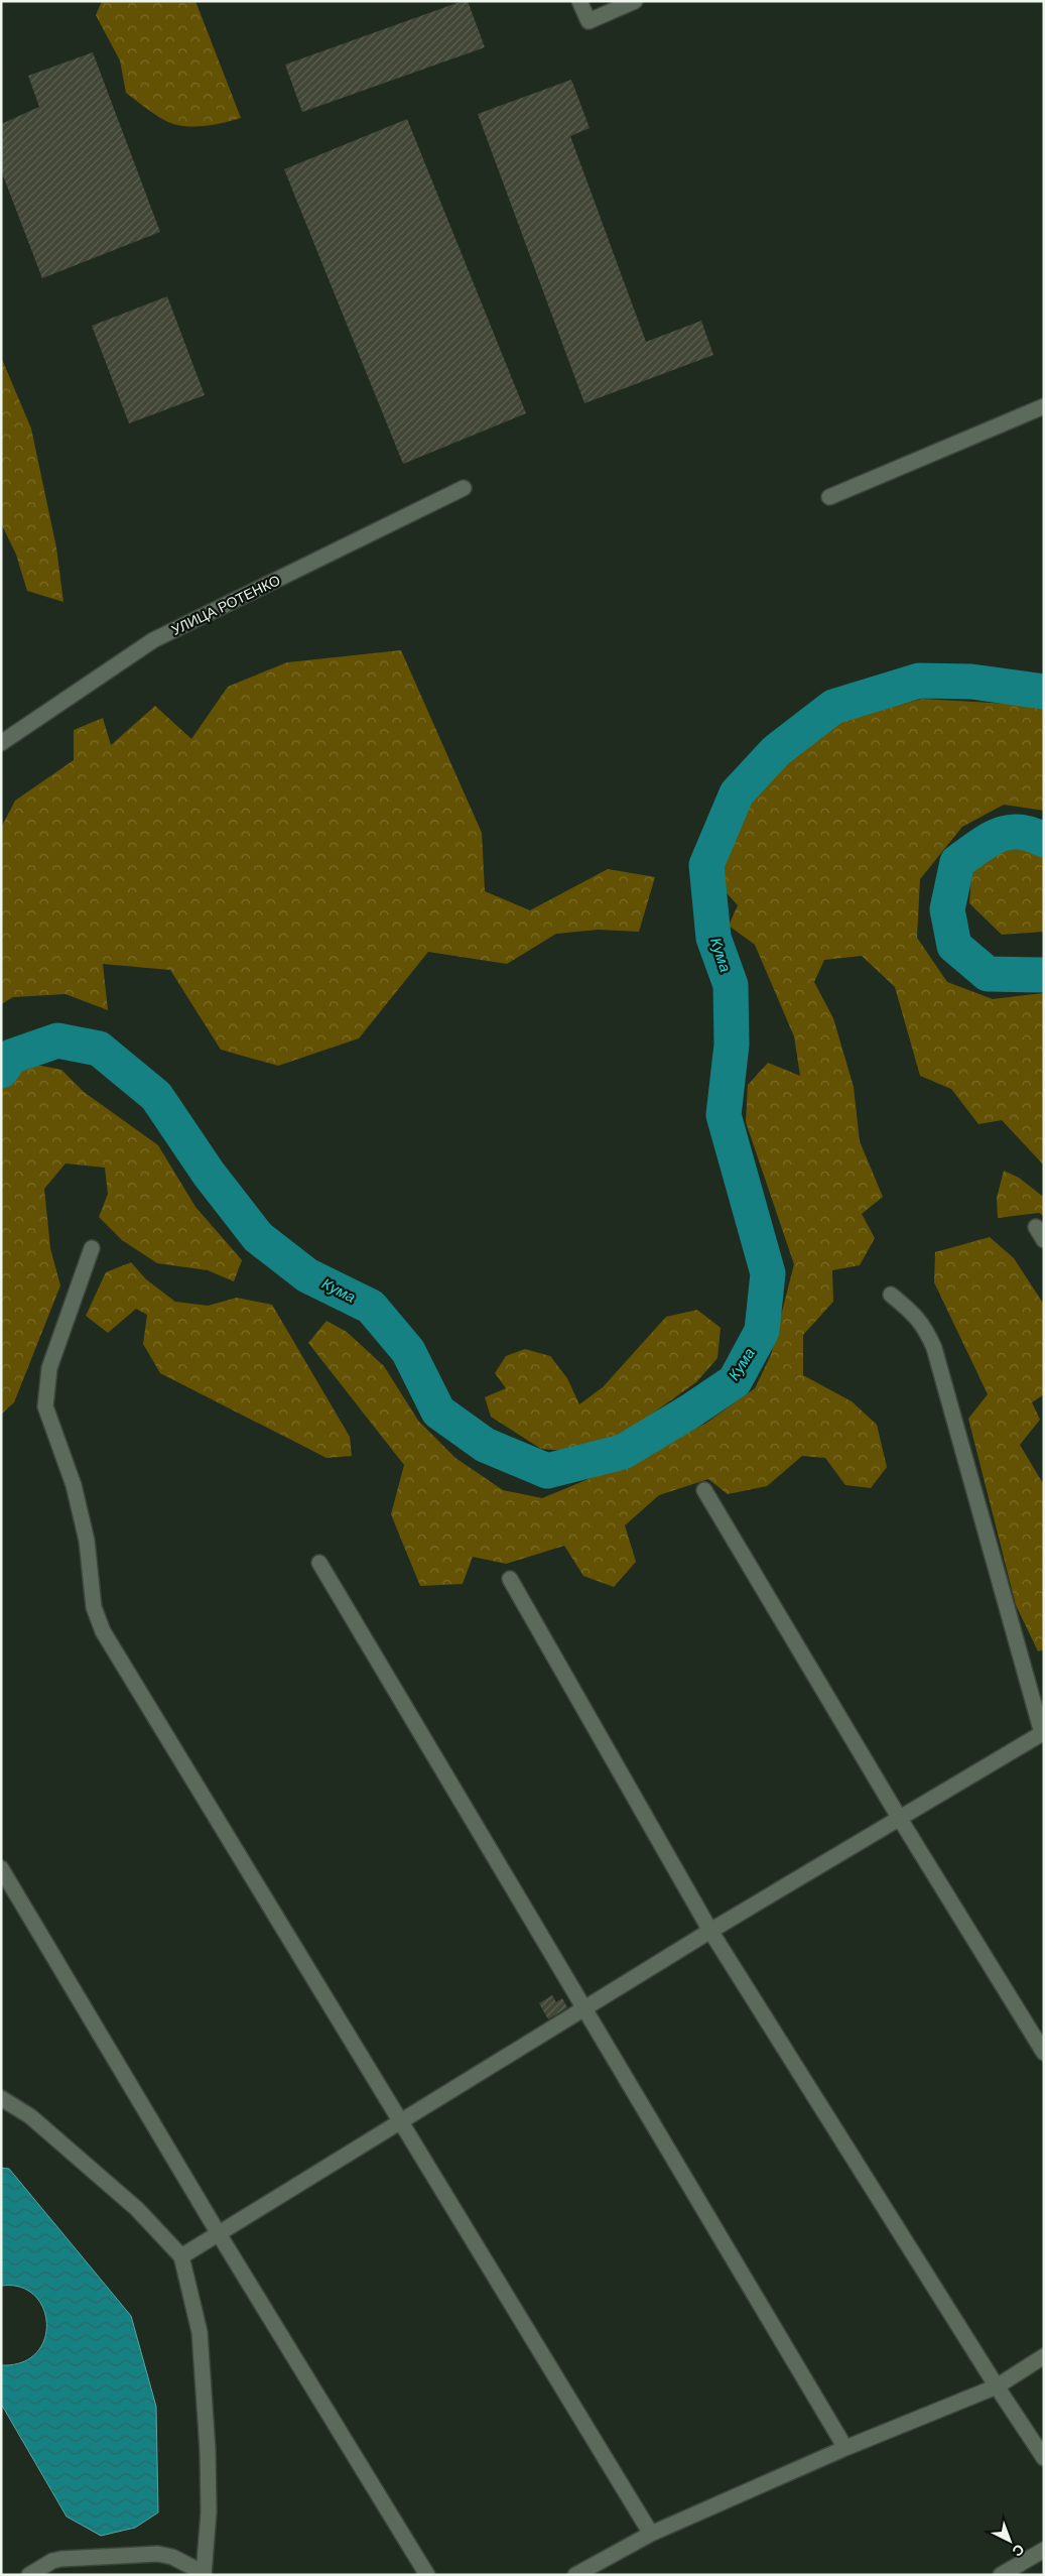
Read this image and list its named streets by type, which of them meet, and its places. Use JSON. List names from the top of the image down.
{
  "streets": {
    "street": ["УЛИЦА РОТЕНКО"]
  },
  "water": ["Кума"],
  "north": "bottom right"
}
